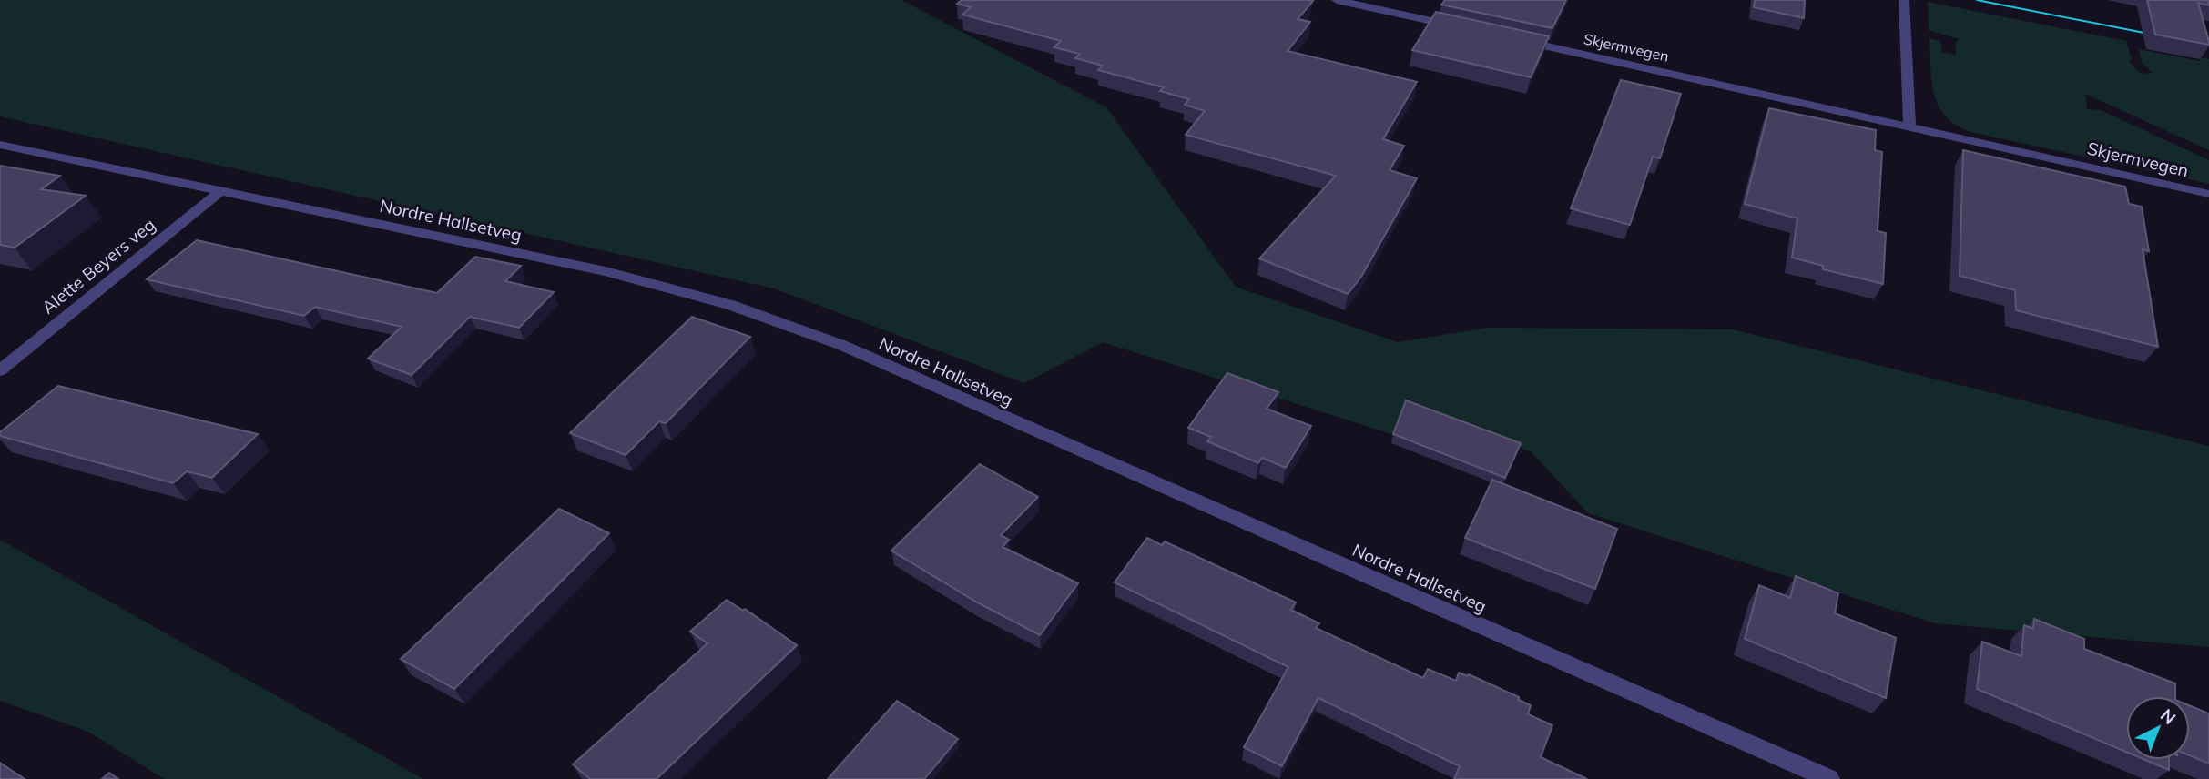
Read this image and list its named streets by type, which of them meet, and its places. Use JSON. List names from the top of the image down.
{
  "streets": {
    "street": ["Skjermvegen", "Nordre Hallsetveg", "Alette Beyers veg"]
  },
  "crossings": [
    ["Nordre Hallsetveg", "Alette Beyers veg"]
  ],
  "north": "top right"
}
